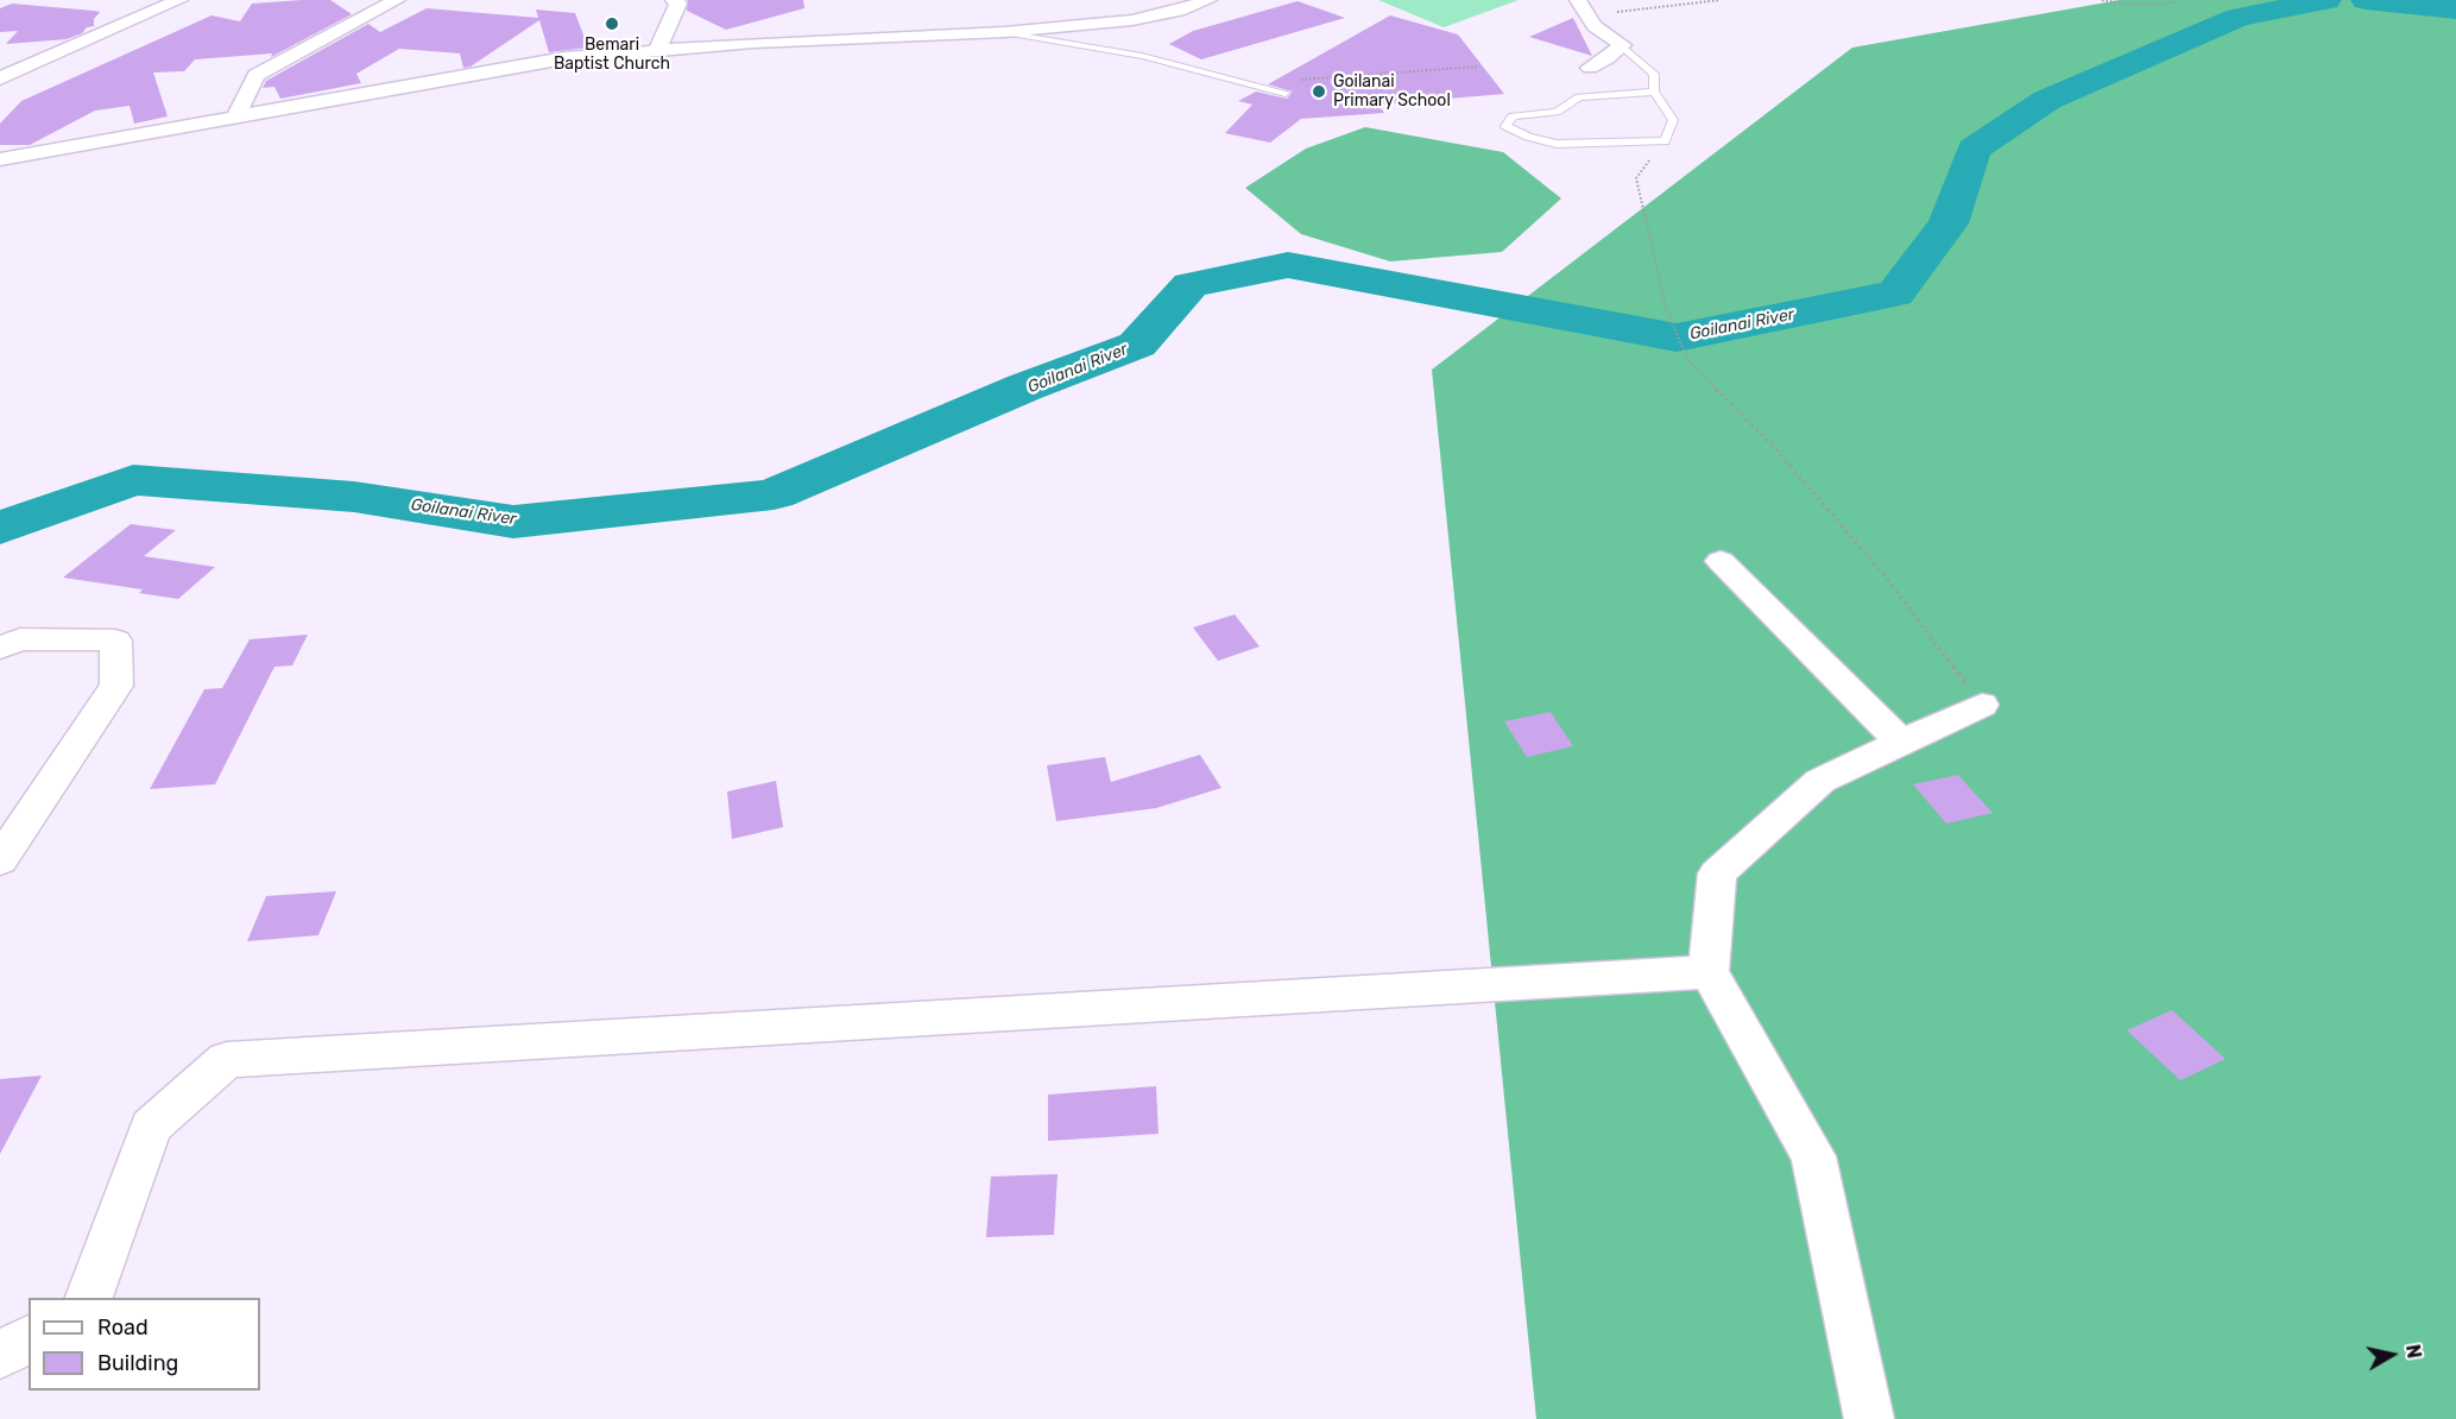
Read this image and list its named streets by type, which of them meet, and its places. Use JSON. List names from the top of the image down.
{
  "water": ["Goilanai River"],
  "places": ["Bemari Baptist Church", "Goilanai Primary School"],
  "legend": ["Road", "Building"],
  "north": "right"
}
